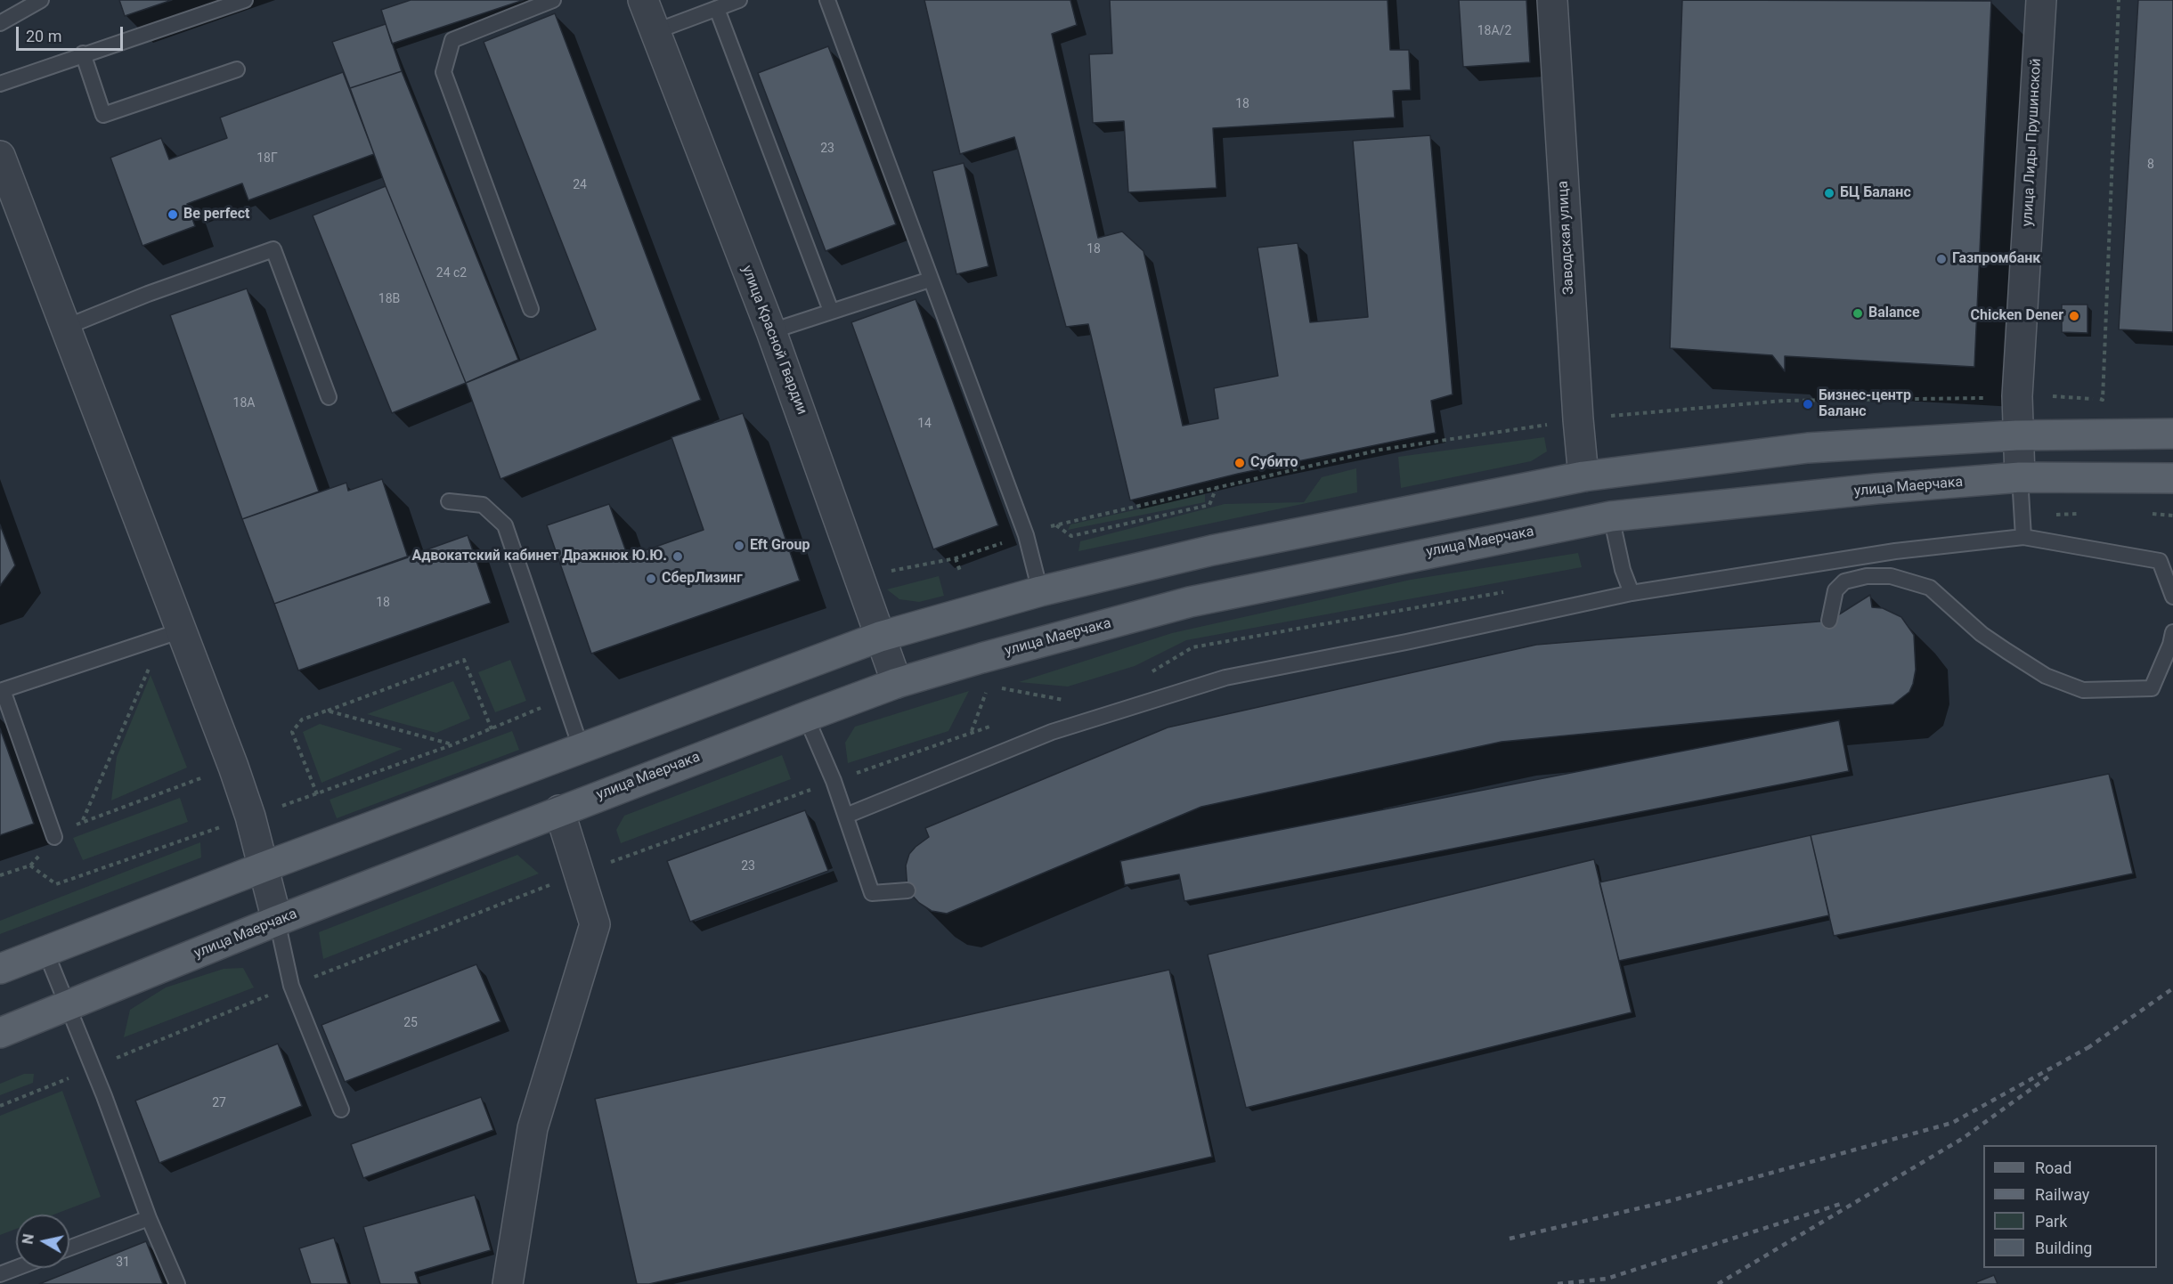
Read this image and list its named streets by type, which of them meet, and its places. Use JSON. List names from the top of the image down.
{
  "streets": {
    "main road": ["улица Маерчака"],
    "street": ["улица Лиды Прушинской", "Заводская улица", "улица Красной Гвардии"]
  },
  "crossings": [
    ["улица Лиды Прушинской", "улица Маерчака"],
    ["улица Красной Гвардии", "улица Маерчака"]
  ],
  "places": [
    "БЦ Баланс",
    "Be perfect",
    "Газпромбанк",
    "Balance",
    "Chicken Dener",
    "Бизнес-центр Баланс",
    "Субито",
    "Eft Group",
    "Адвокатский кабинет Дражнюк Ю.Ю.",
    "СберЛизинг"
  ],
  "house_numbers": [
    "18А/2",
    "18",
    "23",
    "18Г",
    "8",
    "24",
    "18",
    "24 с2",
    "18В",
    "18А",
    "14",
    "18",
    "23",
    "25",
    "27",
    "31"
  ],
  "legend": [
    "Road",
    "Railway",
    "Park",
    "Building"
  ],
  "scale_bar": "20 m",
  "north": "left"
}
